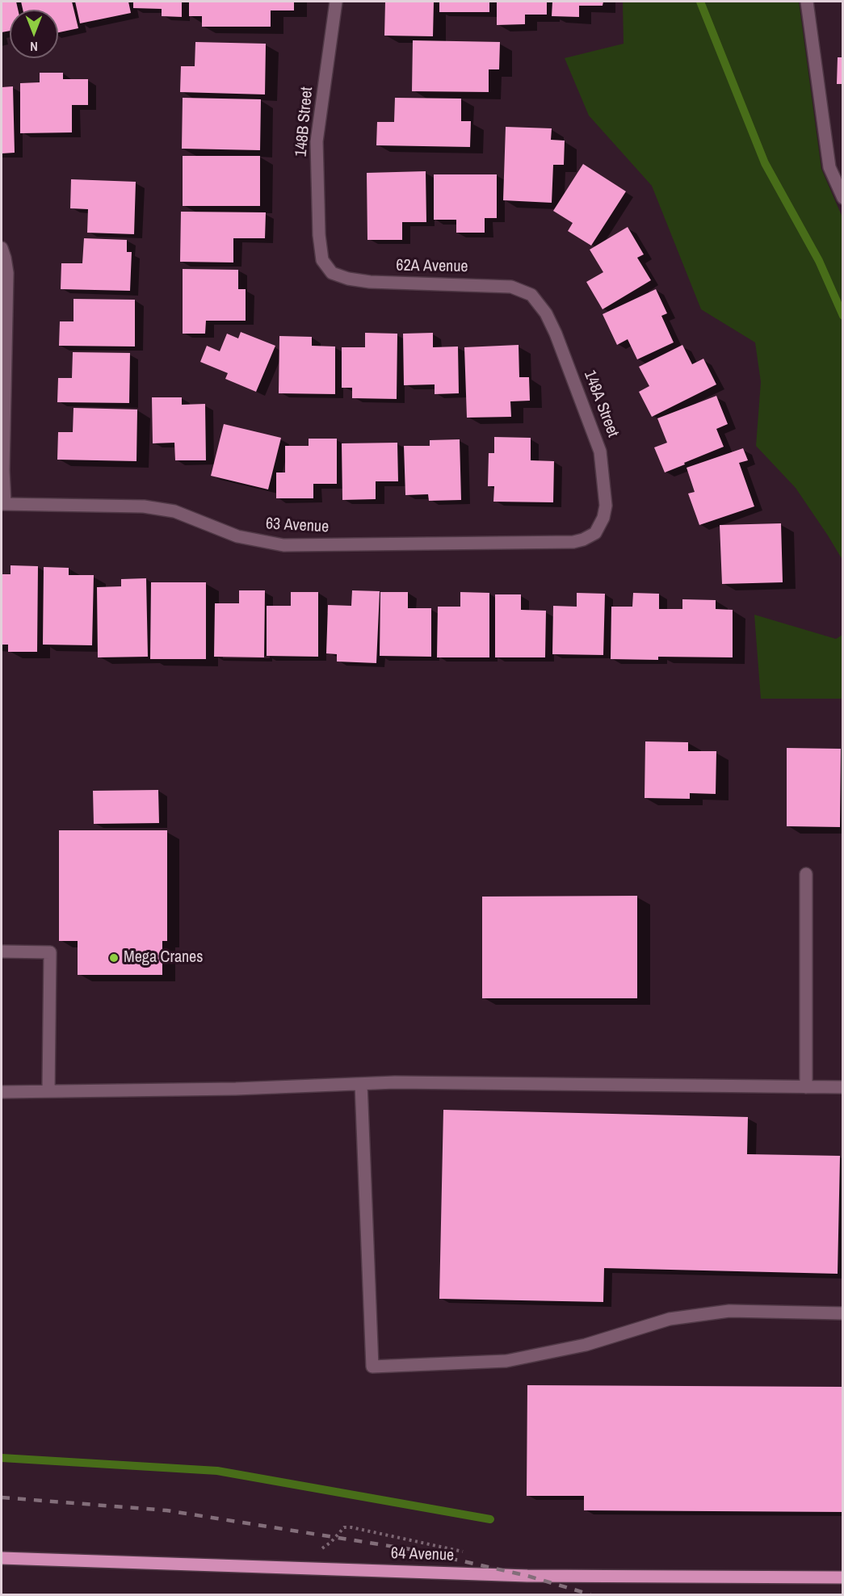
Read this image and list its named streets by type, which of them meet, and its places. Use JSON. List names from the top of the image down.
{
  "streets": {
    "main road": ["64 Avenue"],
    "street": [
      "148B Street",
      "62A Avenue",
      "148A Street",
      "63 Avenue"
    ]
  },
  "crossings": [
    ["148B Street", "62A Avenue"],
    ["62A Avenue", "148A Street"],
    ["148A Street", "63 Avenue"]
  ],
  "places": ["Mega Cranes"],
  "north": "bottom"
}
